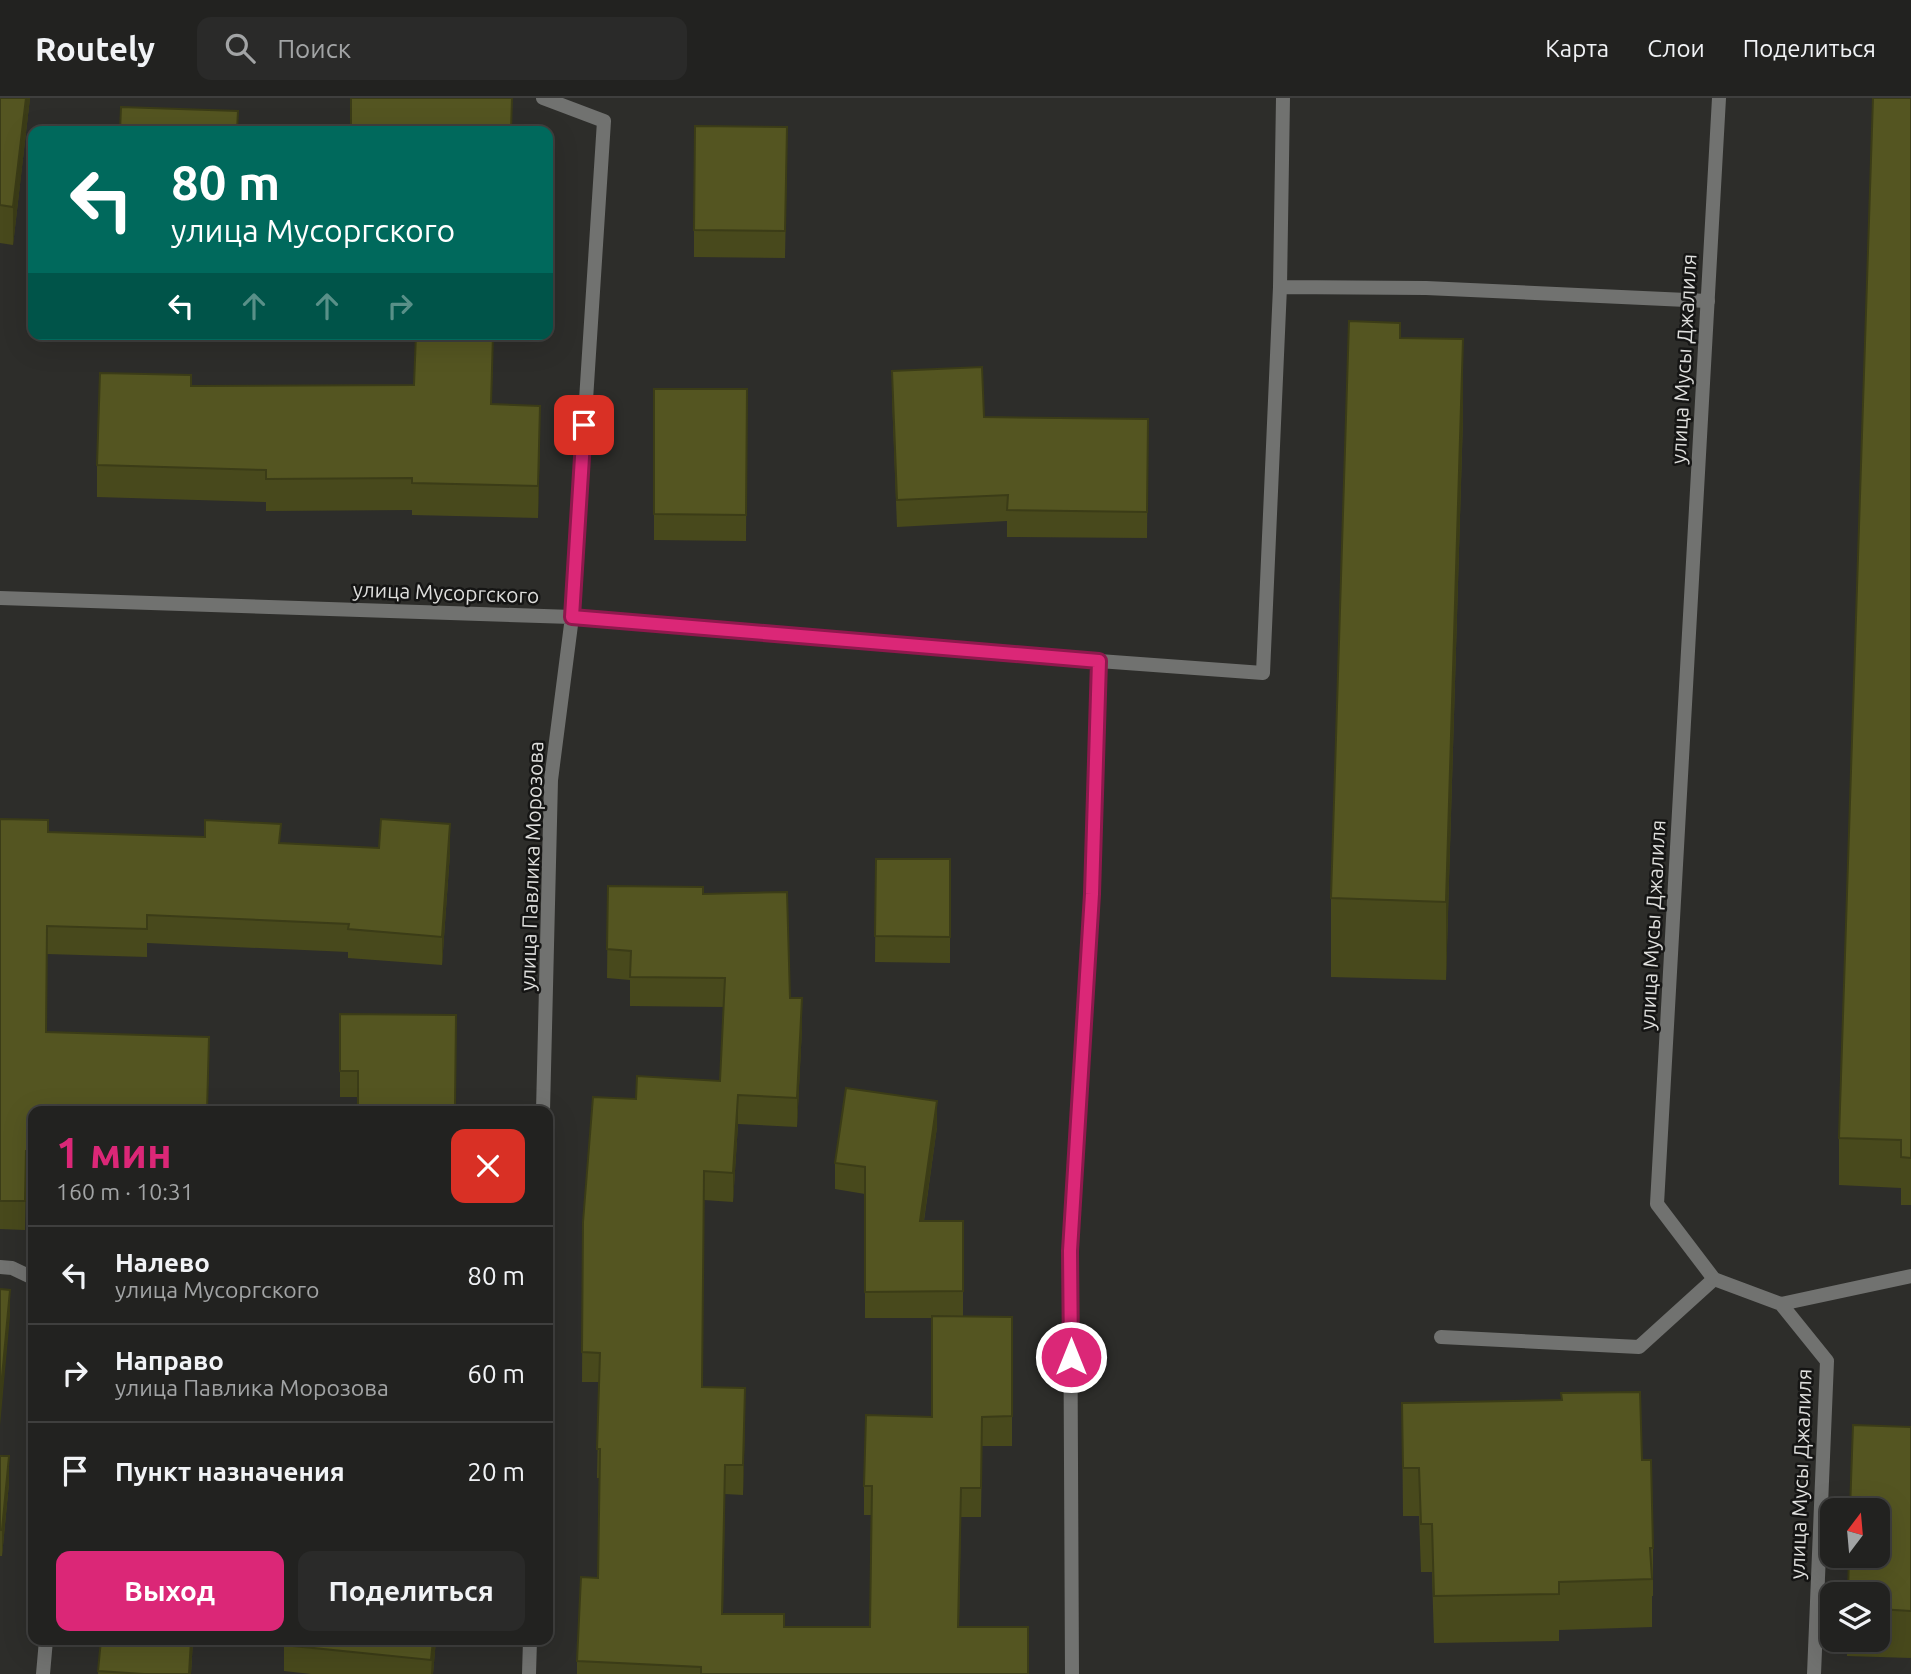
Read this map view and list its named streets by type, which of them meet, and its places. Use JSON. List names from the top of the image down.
{
  "streets": {
    "street": ["улица Мусы Джалиля", "улица Мусоргского", "улица Павлика Морозова"]
  },
  "crossings": [
    ["улица Мусоргского", "улица Павлика Морозова"]
  ],
  "north": "top",
  "page": {
    "header": "Routely",
    "search": "Поиск",
    "nav": ["Карта", "Слои", "Поделиться"],
    "turn": ["80 m", "улица Мусоргского"],
    "heading": ["1 мин", "160 m · 10:31"],
    "list": [
      {
        "name": "Налево",
        "note": "улица Мусоргского",
        "value": "80 m"
      },
      {
        "name": "Направо",
        "note": "улица Павлика Морозова",
        "value": "60 m"
      },
      {
        "name": "Пункт назначения",
        "value": "20 m"
      }
    ],
    "buttons": ["Выход", "Поделиться"]
  }
}
